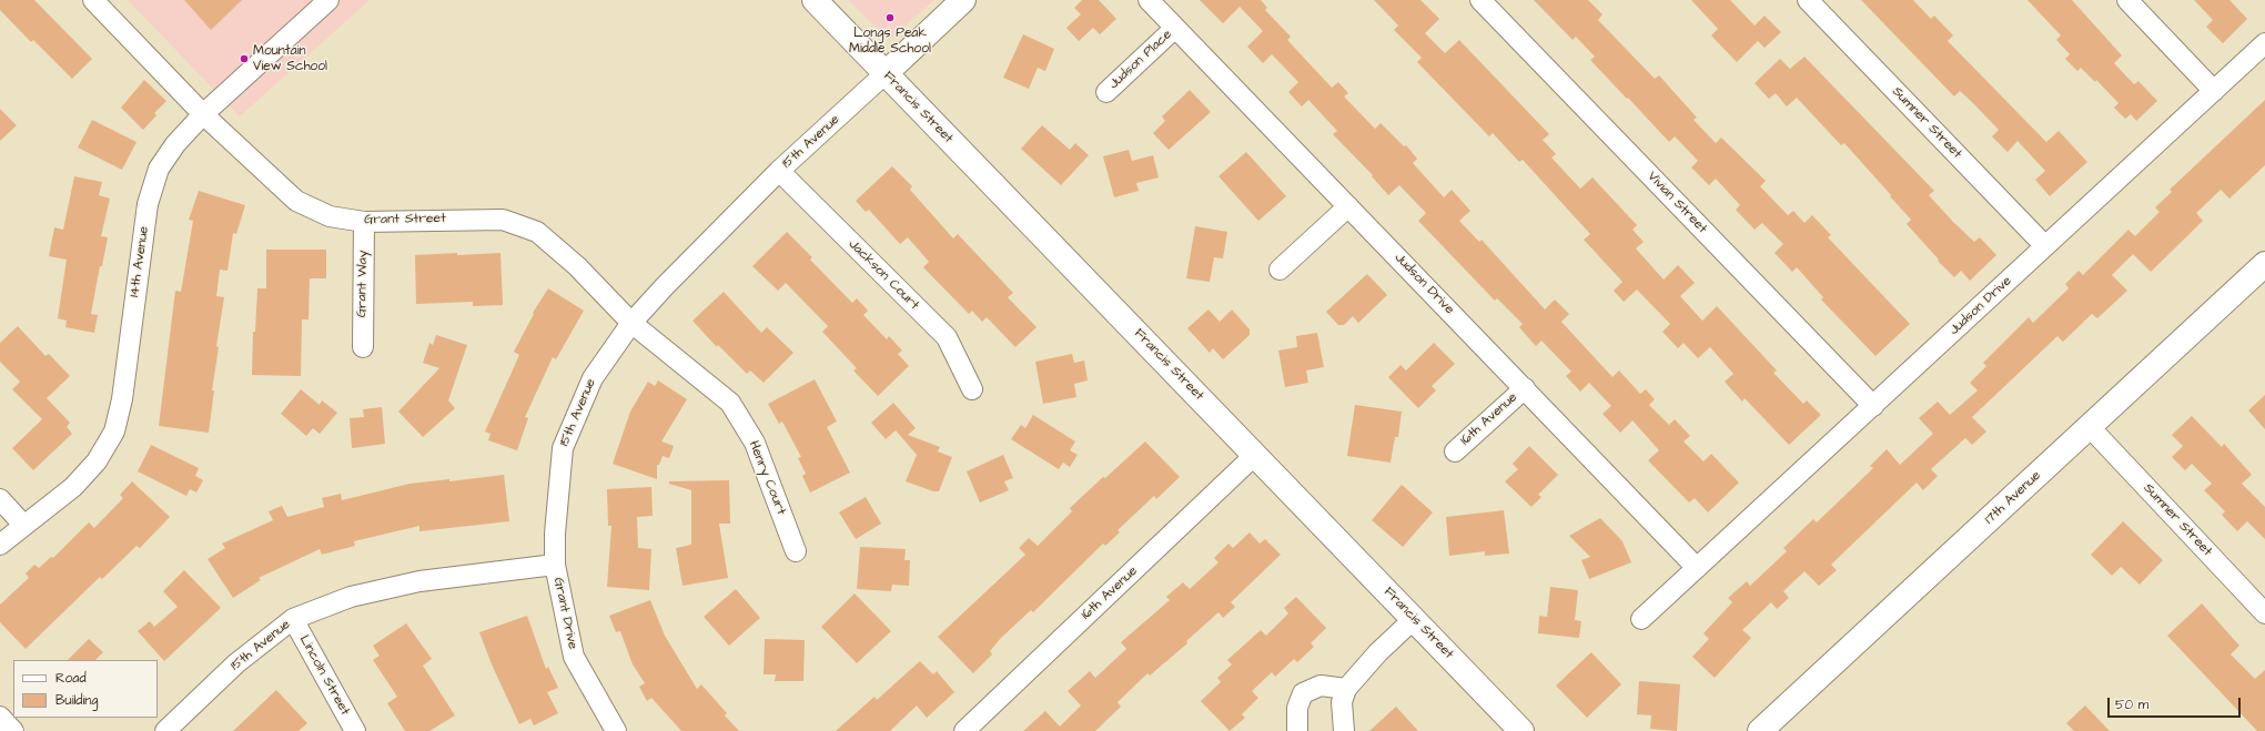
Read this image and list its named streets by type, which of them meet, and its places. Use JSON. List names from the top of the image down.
{
  "streets": {
    "street": [
      "Judson Place",
      "Francis Street",
      "Sumner Street",
      "15th Avenue",
      "Vivian Street",
      "Grant Street",
      "14th Avenue",
      "Jackson Court",
      "Grant Way",
      "Judson Drive",
      "16th Avenue",
      "Henry Court",
      "17th Avenue",
      "Grant Drive",
      "Lincoln Street"
    ]
  },
  "crossings": [
    ["Judson Place", "Judson Drive"],
    ["Francis Street", "15th Avenue"],
    ["Francis Street", "16th Avenue"],
    ["Sumner Street", "Judson Drive"],
    ["Sumner Street", "17th Avenue"],
    ["15th Avenue", "Grant Street"],
    ["15th Avenue", "Jackson Court"],
    ["15th Avenue", "Henry Court"],
    ["15th Avenue", "Grant Drive"],
    ["15th Avenue", "Lincoln Street"],
    ["Vivian Street", "Judson Drive"],
    ["Grant Street", "14th Avenue"],
    ["Grant Street", "Grant Way"],
    ["Grant Street", "Henry Court"],
    ["Judson Drive", "16th Avenue"]
  ],
  "places": ["Longs Peak Middle School", "Mountain View School"],
  "legend": ["Road", "Building"],
  "scale_bar": "50 m"
}
